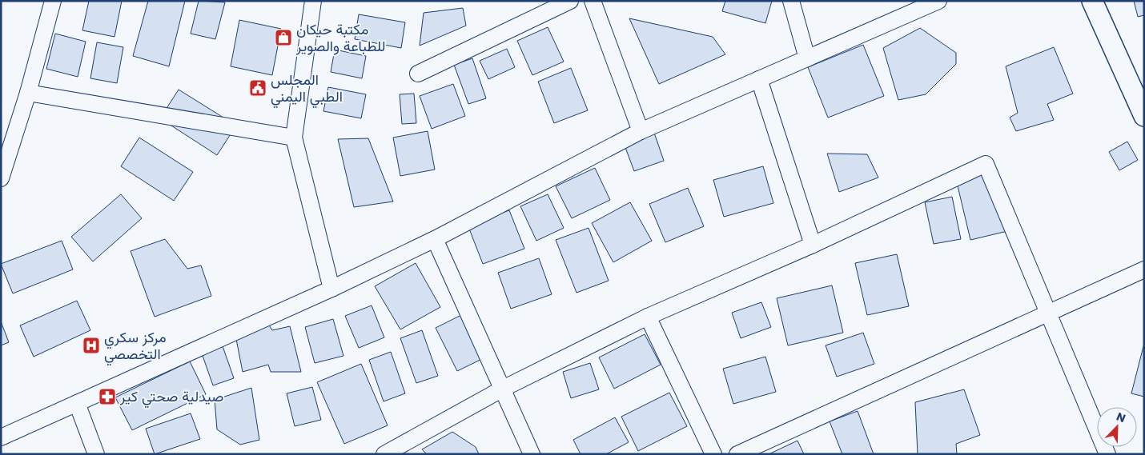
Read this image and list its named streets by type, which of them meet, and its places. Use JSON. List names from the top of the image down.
{
  "places": {
    "shop": ["مكتبة حيكان للطباعة والصوير"],
    "public building": ["المجلس الطبي اليمني"],
    "hospital": ["مركز سكري التخصصي"],
    "pharmacy": ["صيدلية صحتي كير"]
  },
  "north": "top right"
}
